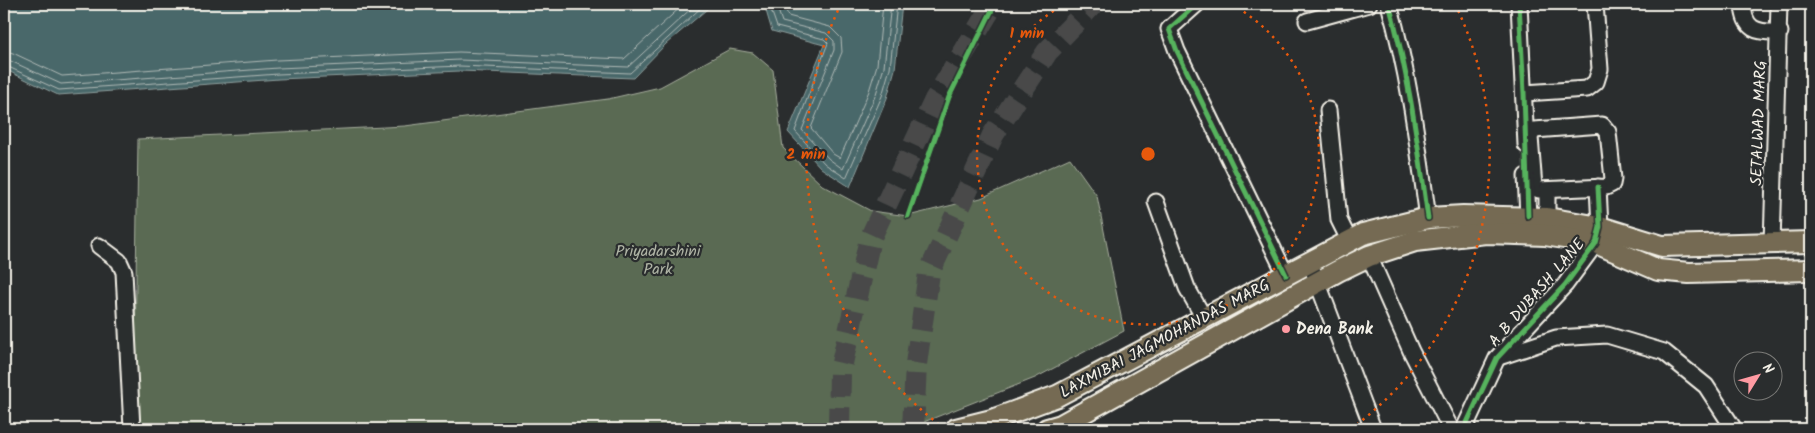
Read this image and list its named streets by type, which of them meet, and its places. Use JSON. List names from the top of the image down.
{
  "streets": {
    "main road": ["LAXMIBAI JAGMOHANDAS MARG"],
    "street": ["SETALWAD MARG", "A B DUBASH LANE"]
  },
  "crossings": [
    ["SETALWAD MARG", "LAXMIBAI JAGMOHANDAS MARG"],
    ["A B DUBASH LANE", "LAXMIBAI JAGMOHANDAS MARG"]
  ],
  "parks": ["Priyadarshini Park"],
  "places": ["Dena Bank"],
  "north": "top right",
  "rings": ["1 min", "2 min"]
}
